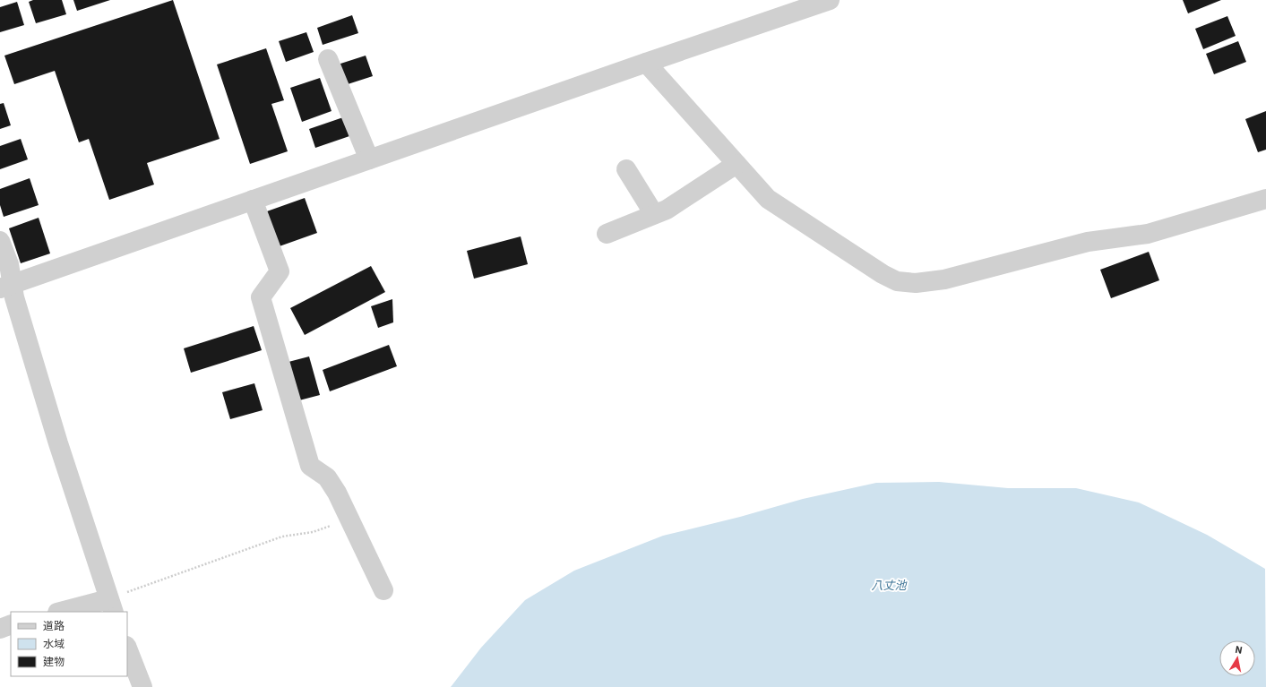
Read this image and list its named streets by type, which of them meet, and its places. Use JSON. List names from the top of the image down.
{
  "water": ["八丈池"],
  "legend": ["道路", "水域", "建物"],
  "north": "top"
}
